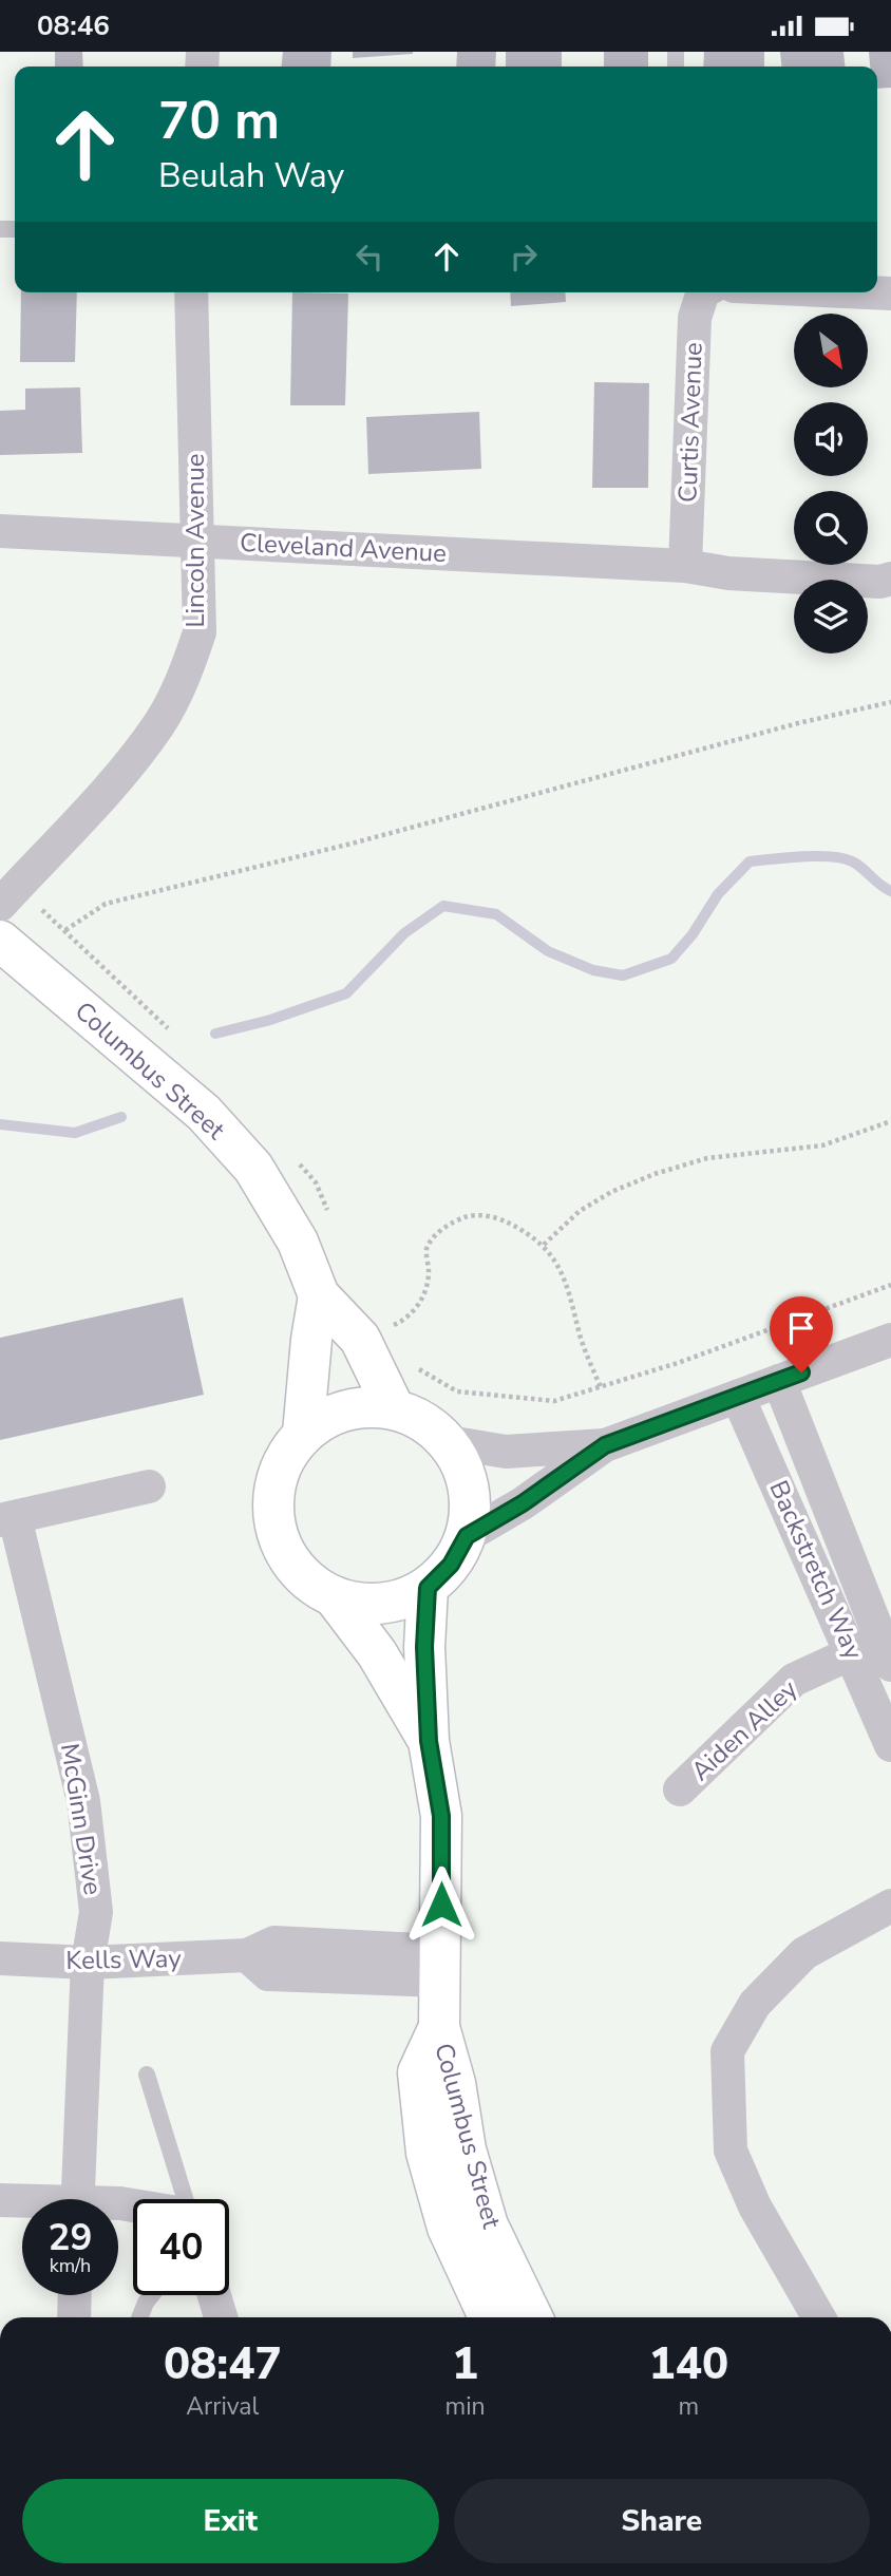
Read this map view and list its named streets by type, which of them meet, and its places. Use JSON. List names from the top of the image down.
{
  "streets": {
    "street": [
      "Curtis Avenue",
      "Lincoln Avenue",
      "Cleveland Avenue",
      "Columbus Street",
      "Backstretch Way",
      "Aiden Alley",
      "McGinn Drive",
      "Kells Way"
    ]
  },
  "crossings": [
    ["Curtis Avenue", "Cleveland Avenue"],
    ["Lincoln Avenue", "Cleveland Avenue"],
    ["Columbus Street", "Kells Way"],
    ["Backstretch Way", "Aiden Alley"],
    ["McGinn Drive", "Kells Way"]
  ],
  "north": "bottom right",
  "page": {
    "status": "08:46",
    "turn": ["70 m", "Beulah Way"],
    "speed": "29 km/h",
    "limit": "40",
    "eta": [
      "08:47",
      "Arrival",
      "1",
      "min",
      "140",
      "m"
    ],
    "buttons": ["Exit", "Share"]
  }
}
